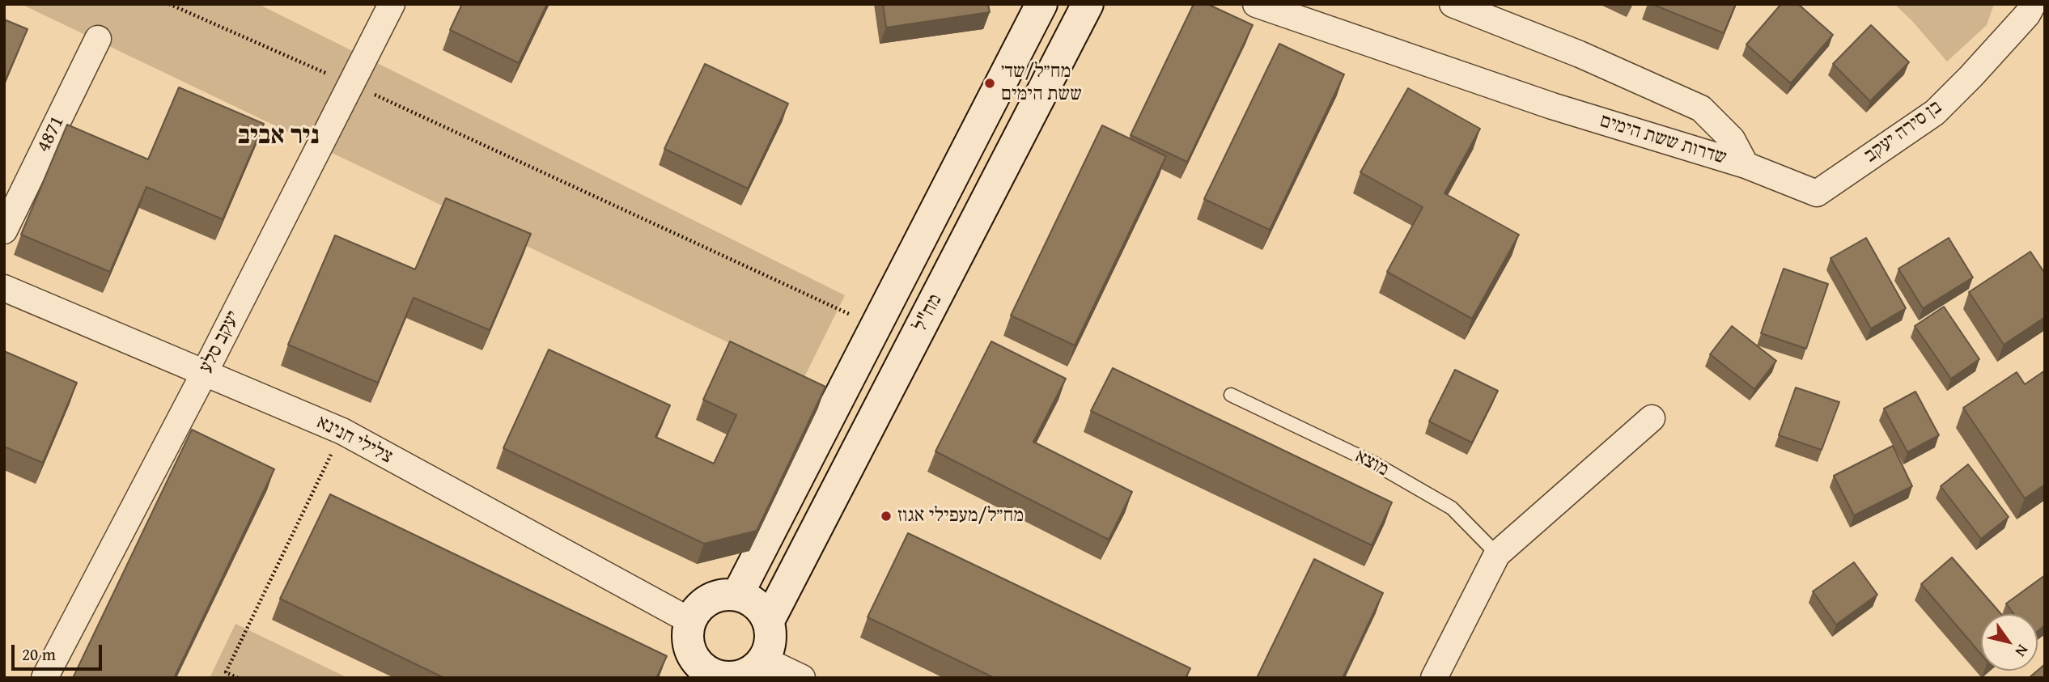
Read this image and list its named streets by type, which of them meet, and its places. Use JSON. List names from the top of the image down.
{
  "streets": {
    "street": [
      "בן סירה יעקב",
      "4871",
      "שדרות ששת הימים",
      "מח\"ל",
      "יעקב סלע",
      "צלילי חנינא"
    ],
    "lane": ["מוצא"]
  },
  "crossings": [
    ["בן סירה יעקב", "שדרות ששת הימים"],
    ["מח\"ל", "צלילי חנינא"],
    ["יעקב סלע", "צלילי חנינא"]
  ],
  "districts": ["ניר אביב"],
  "places": ["מח״ל/שד׳ ששת הימים", "מח״ל/מעפילי אגוז"],
  "scale_bar": "20 m",
  "north": "bottom right"
}
